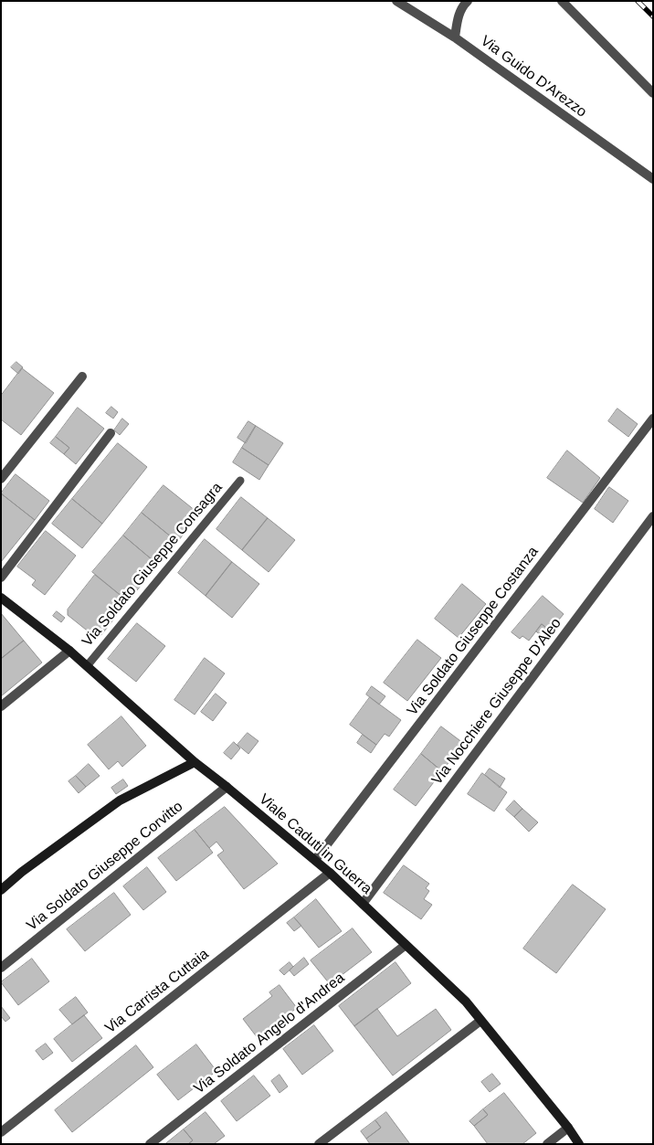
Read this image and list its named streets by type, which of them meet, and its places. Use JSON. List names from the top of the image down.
{
  "streets": {
    "street": [
      "Via Guido D'Arezzo",
      "Via Soldato Giuseppe Costanza",
      "Via Nocchiere Giuseppe D'Aleo",
      "Viale Caduti in Guerra",
      "Via Soldato Giuseppe Corvitto",
      "Via Carrista Cuttaia",
      "Via Soldato Angelo d'Andrea"
    ],
    "lane": ["Via Soldato Giuseppe Consagra"]
  },
  "crossings": [
    ["Via Soldato Giuseppe Consagra", "Viale Caduti in Guerra"],
    ["Via Soldato Giuseppe Costanza", "Viale Caduti in Guerra"],
    ["Via Nocchiere Giuseppe D'Aleo", "Viale Caduti in Guerra"],
    ["Viale Caduti in Guerra", "Via Soldato Giuseppe Corvitto"],
    ["Viale Caduti in Guerra", "Via Carrista Cuttaia"],
    ["Viale Caduti in Guerra", "Via Soldato Angelo d'Andrea"]
  ]
}
